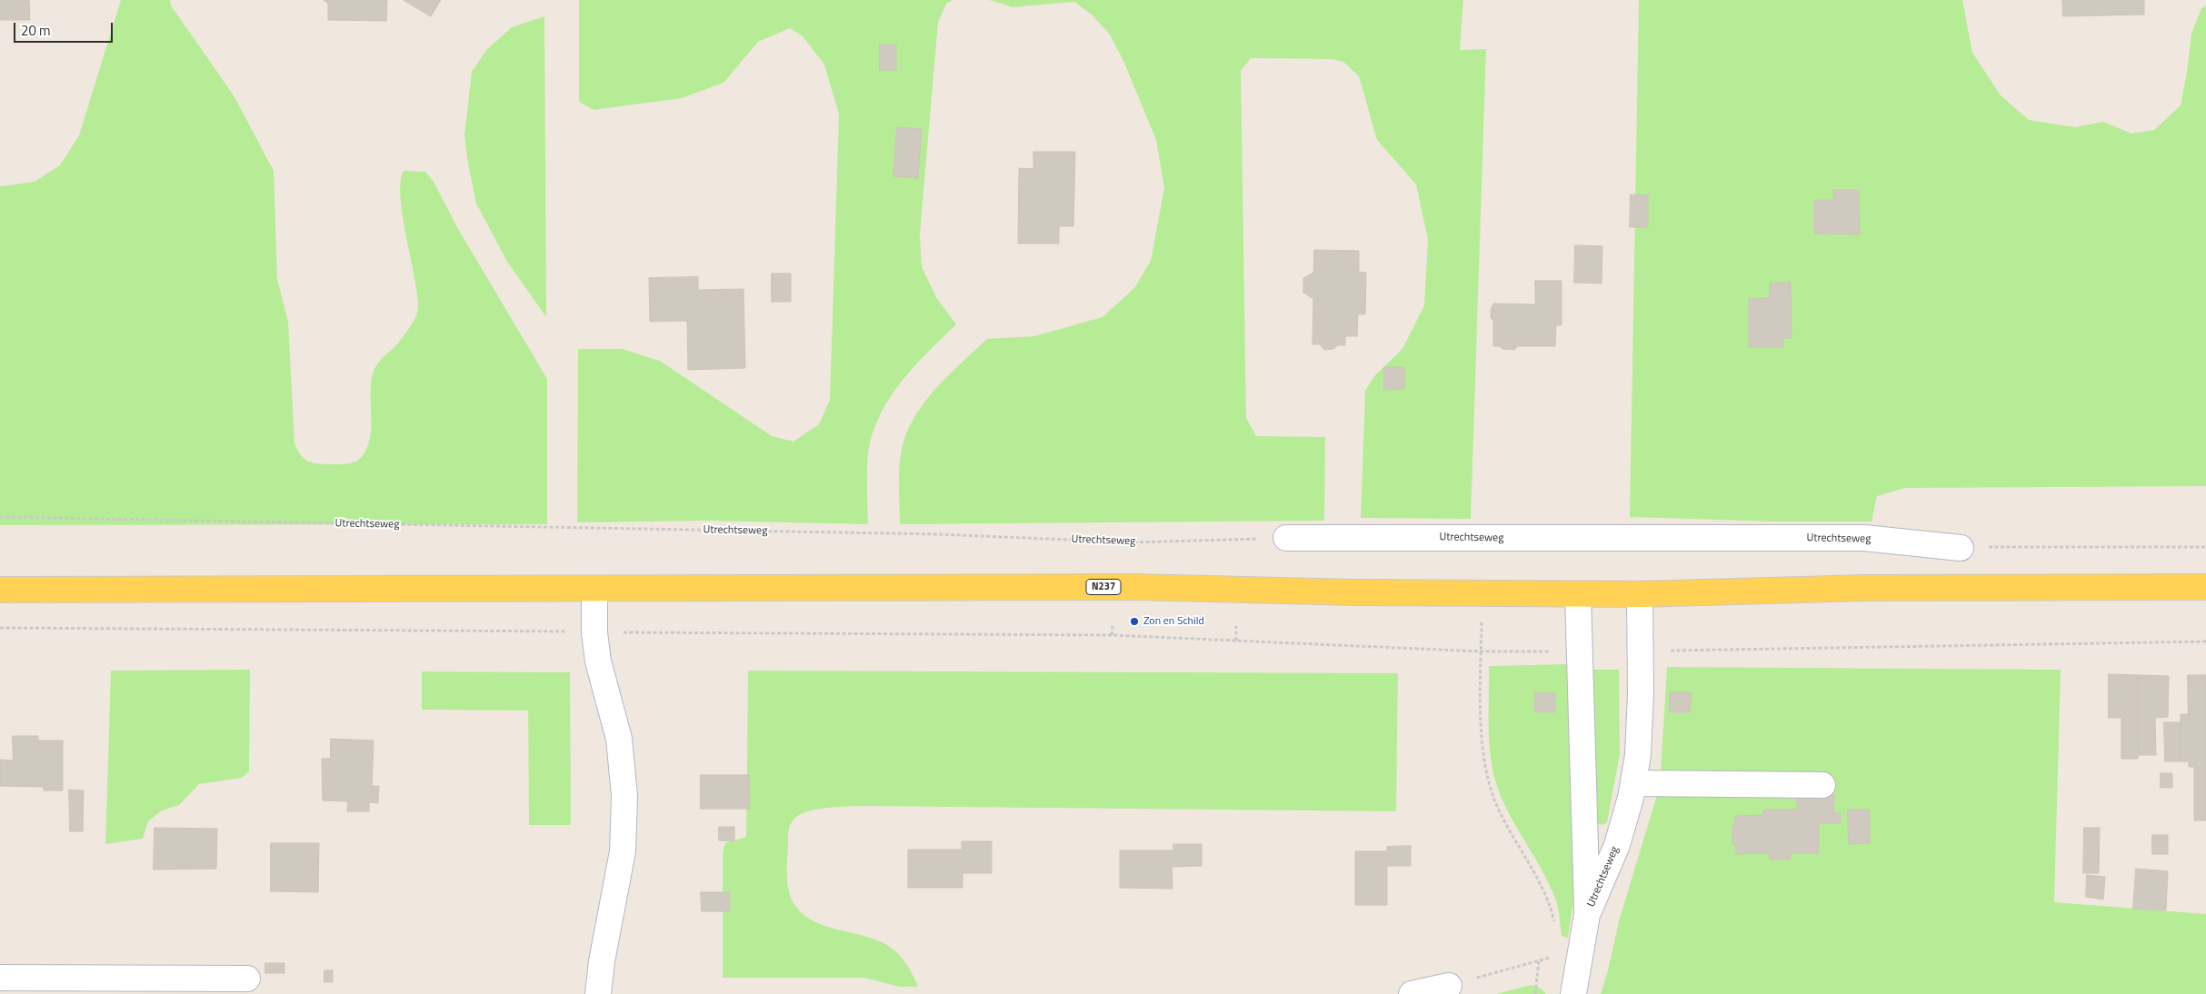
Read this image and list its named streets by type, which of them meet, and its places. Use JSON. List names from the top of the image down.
{
  "streets": {
    "main road": ["N237"],
    "street": ["Utrechtseweg"]
  },
  "crossings": [
    ["Utrechtseweg", "N237"]
  ],
  "places": ["Zon en Schild"],
  "scale_bar": "20 m"
}
